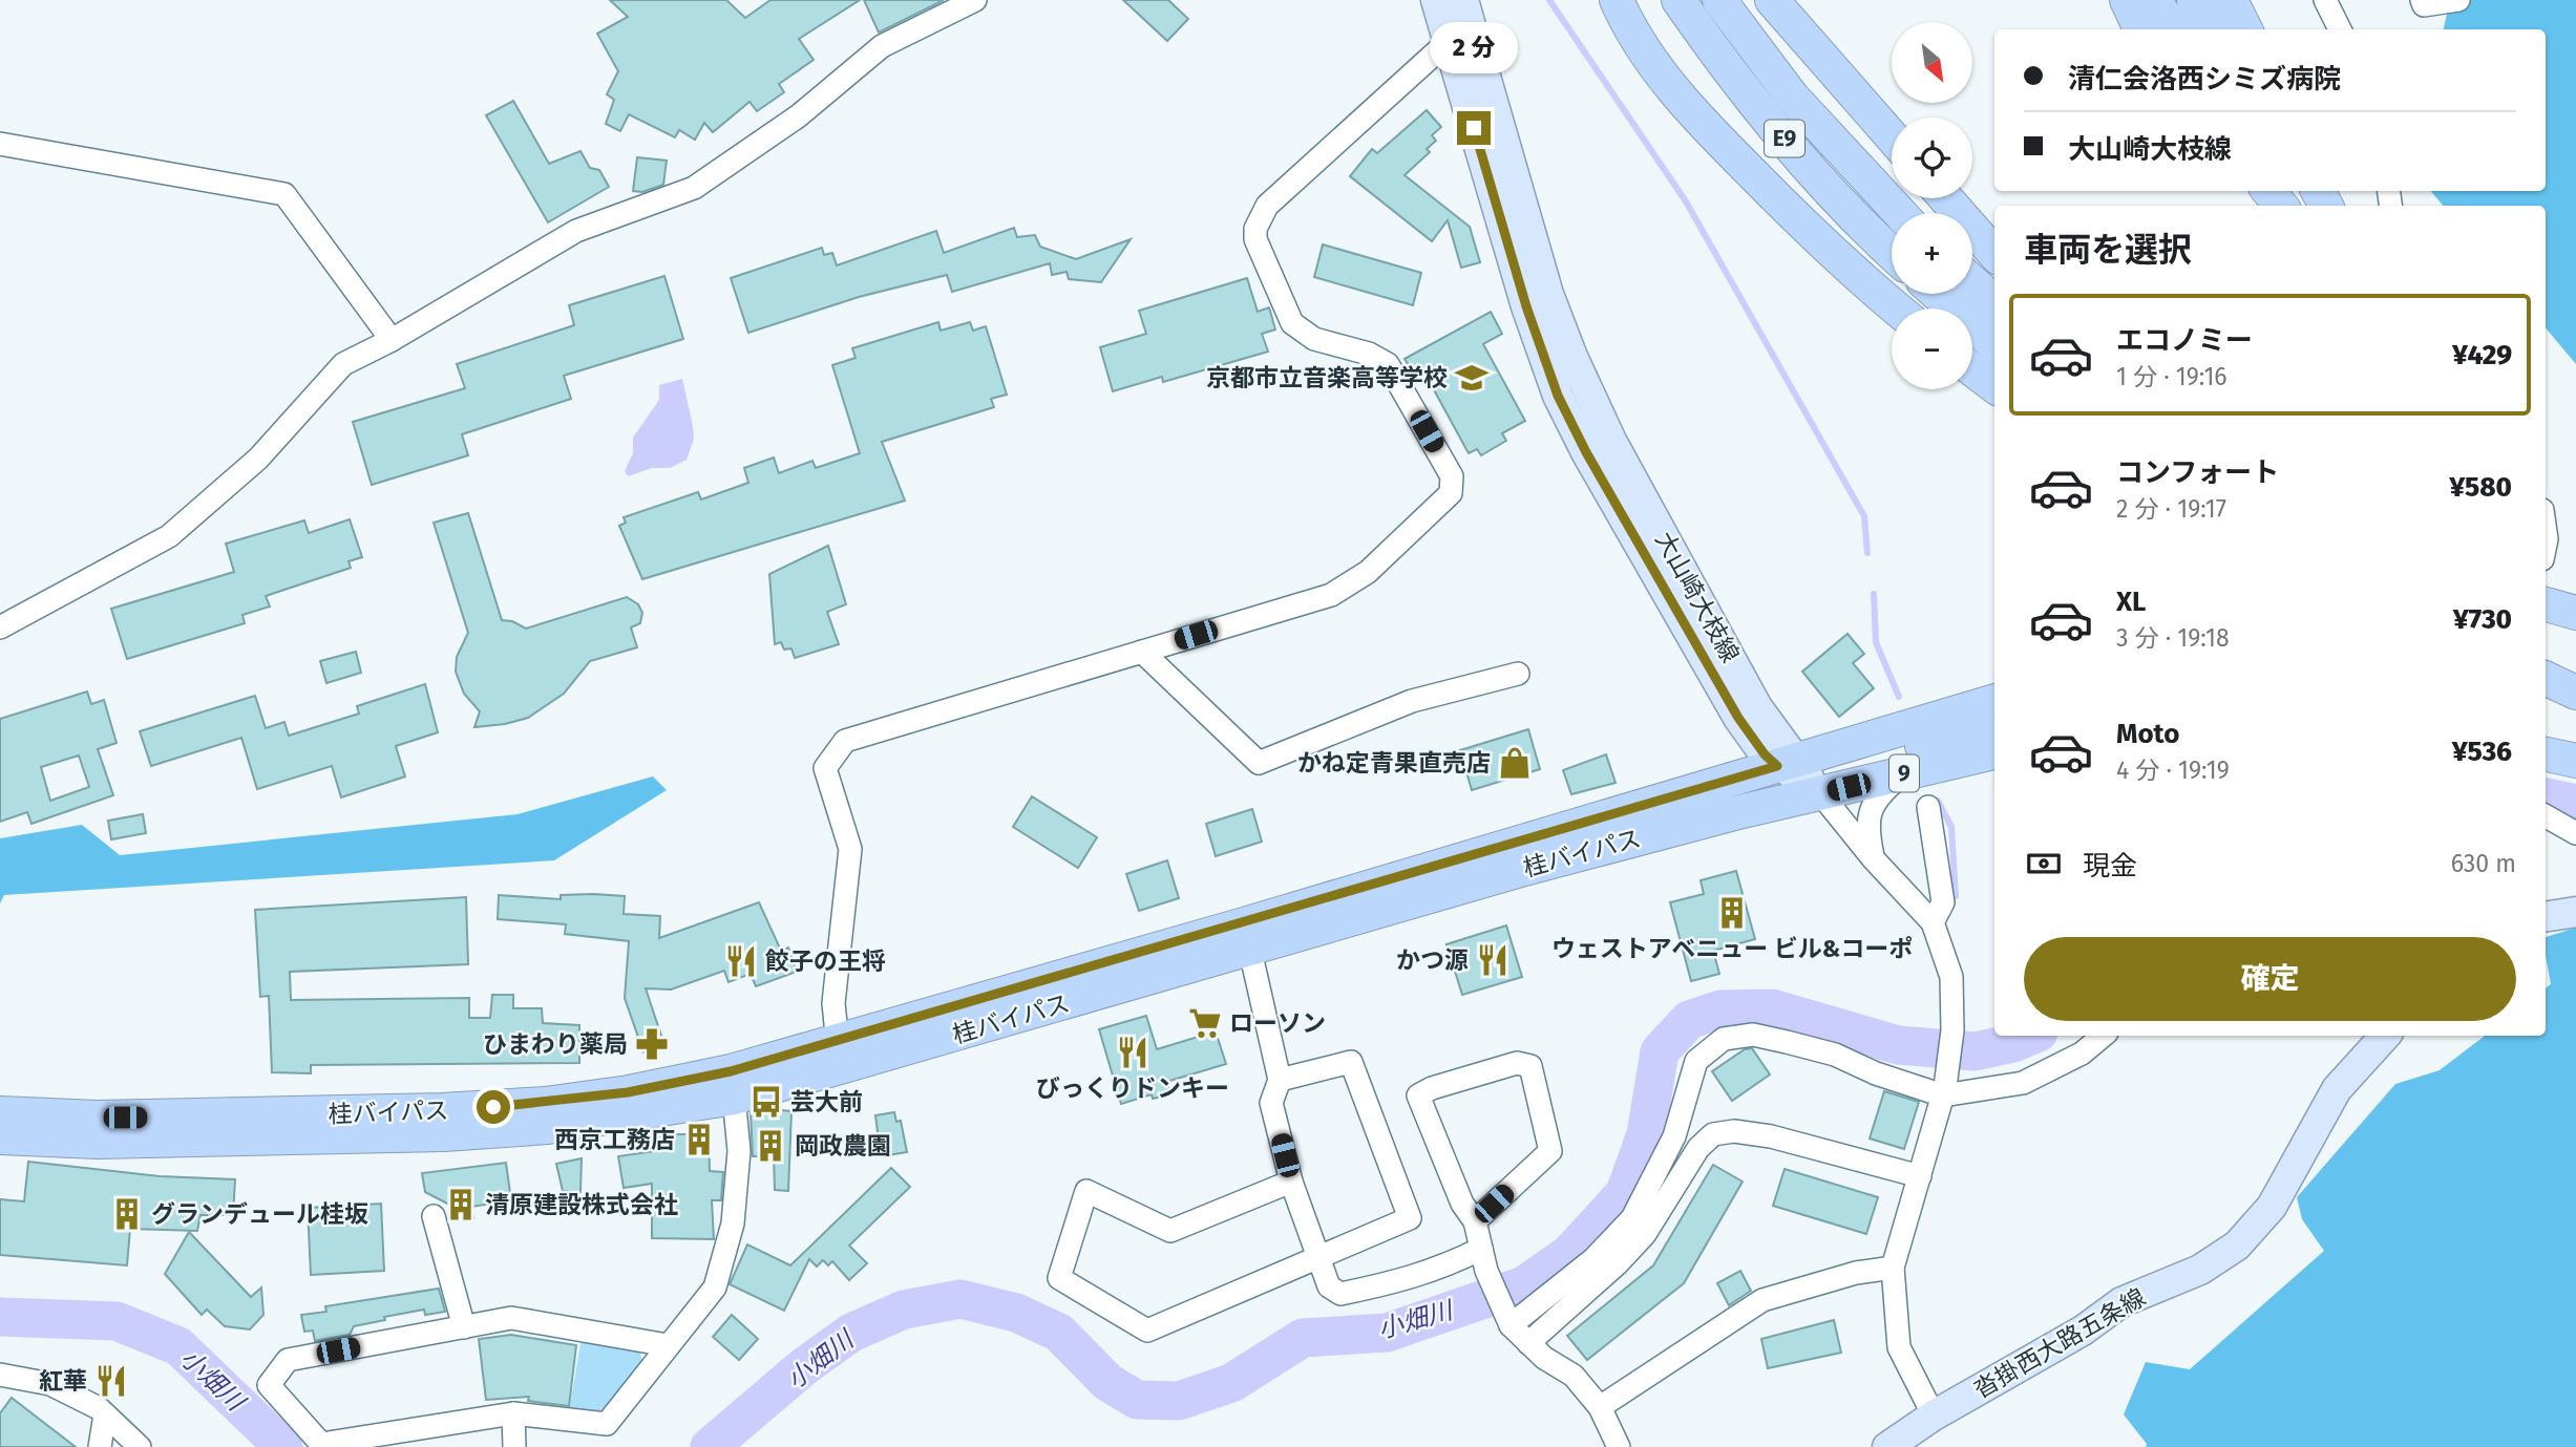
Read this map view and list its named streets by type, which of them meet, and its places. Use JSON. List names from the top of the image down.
{
  "streets": {
    "highway": ["E9", "9", "桂バイパス"],
    "main road": ["大山崎大枝線", "沓掛西大路五条線"]
  },
  "crossings": [
    ["大山崎大枝線", "桂バイパス"]
  ],
  "water": ["小畑川"],
  "places": {
    "school or university": ["京都市立音楽高等学校"],
    "shop": ["かね定青果直売店"],
    "building": [
      "ウェストアベニュー ビル&コーポ",
      "西京工務店",
      "岡政農園",
      "清原建設株式会社",
      "グランデュール桂坂"
    ],
    "restaurant": [
      "かつ源",
      "餃子の王将",
      "びっくりドンキー",
      "紅華"
    ],
    "supermarket": ["ローソン"],
    "pharmacy": ["ひまわり薬局"],
    "bus stop": ["芸大前"]
  },
  "north": "bottom right",
  "page": {
    "map_buttons": ["+", "−"],
    "bubble": "2 分",
    "banner": ["清仁会洛西シミズ病院", "大山崎大枝線"],
    "heading": "車両を選択",
    "list": [
      {
        "name": "エコノミー",
        "note": "1 分 · 19:16",
        "value": "¥429"
      },
      {
        "name": "コンフォート",
        "note": "2 分 · 19:17",
        "value": "¥580"
      },
      {
        "name": "XL",
        "note": "3 分 · 19:18",
        "value": "¥730"
      },
      {
        "name": "Moto",
        "note": "4 分 · 19:19",
        "value": "¥536"
      }
    ],
    "pay": ["現金", "630 m"],
    "buttons": "確定"
  }
}
